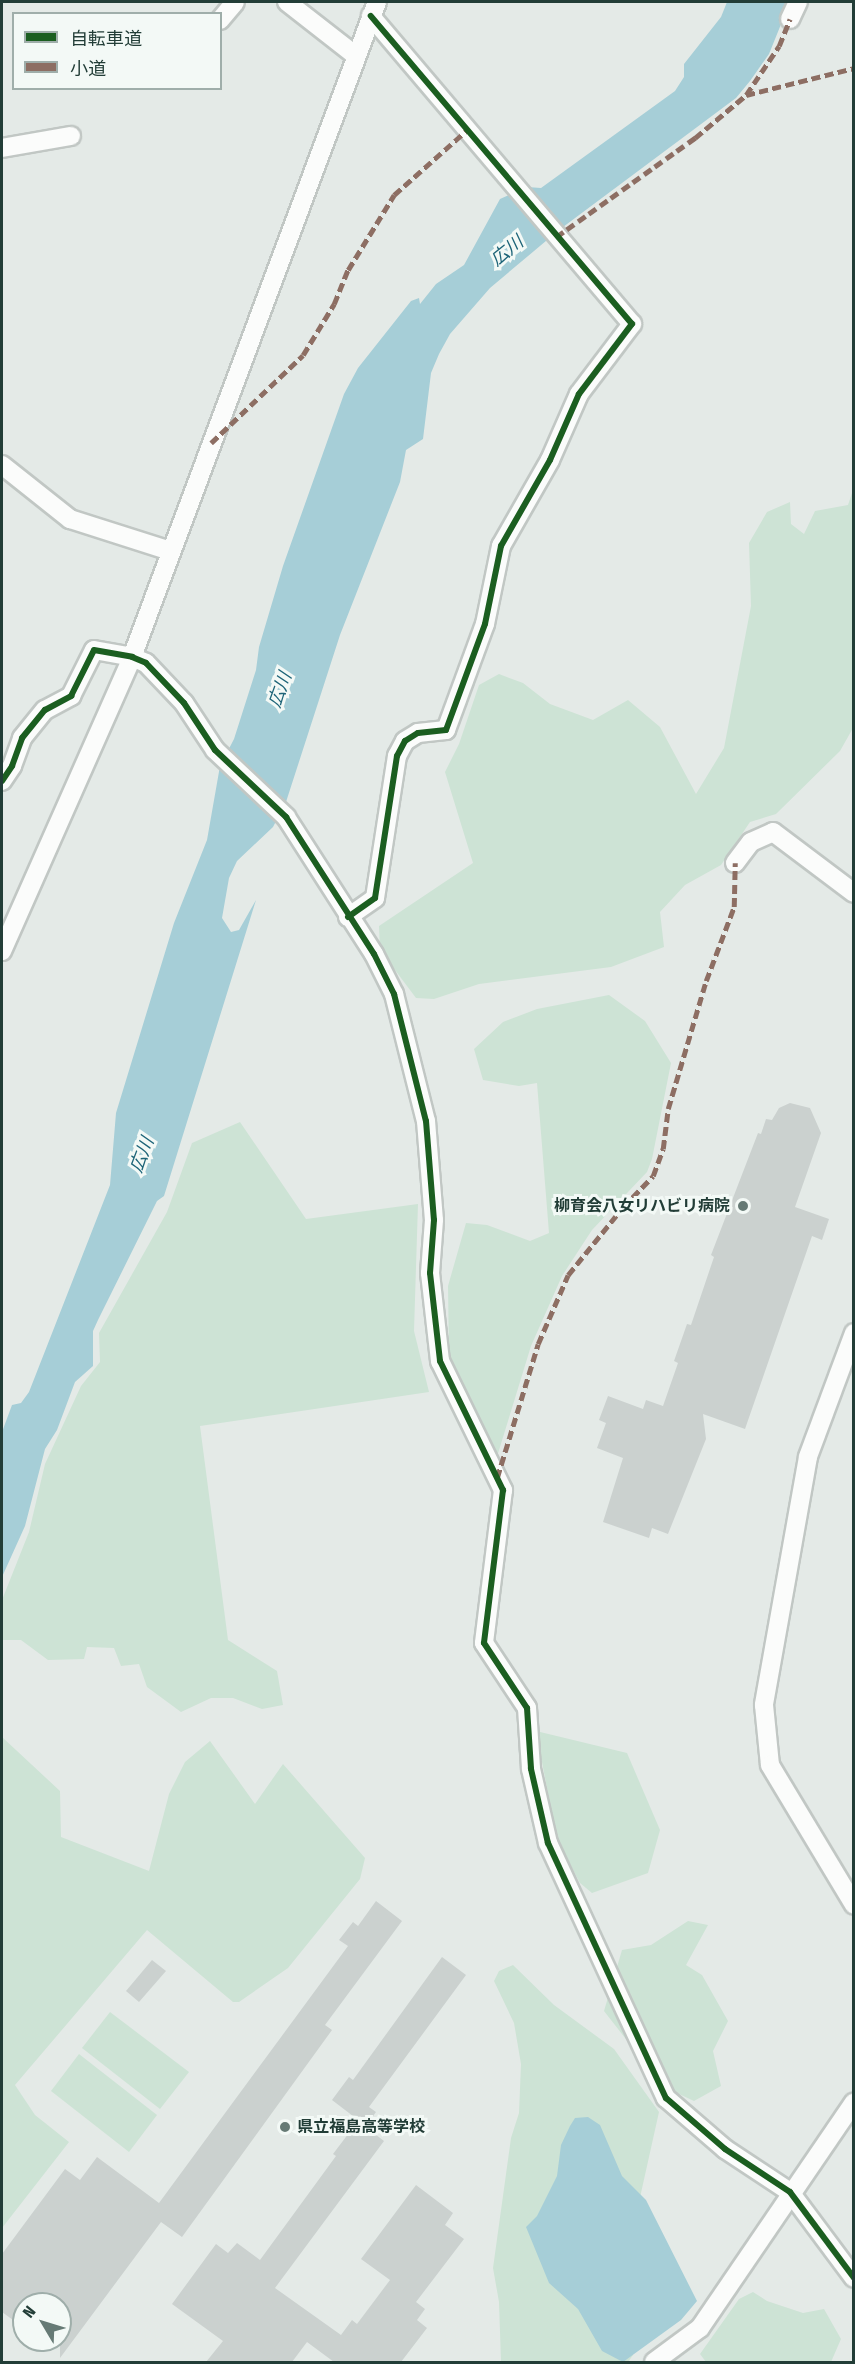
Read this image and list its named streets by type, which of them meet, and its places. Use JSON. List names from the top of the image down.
{
  "water": ["広川"],
  "places": ["柳育会八女リハビリ病院", "県立福島高等学校"],
  "legend": ["自転車道", "小道"],
  "north": "top left"
}
